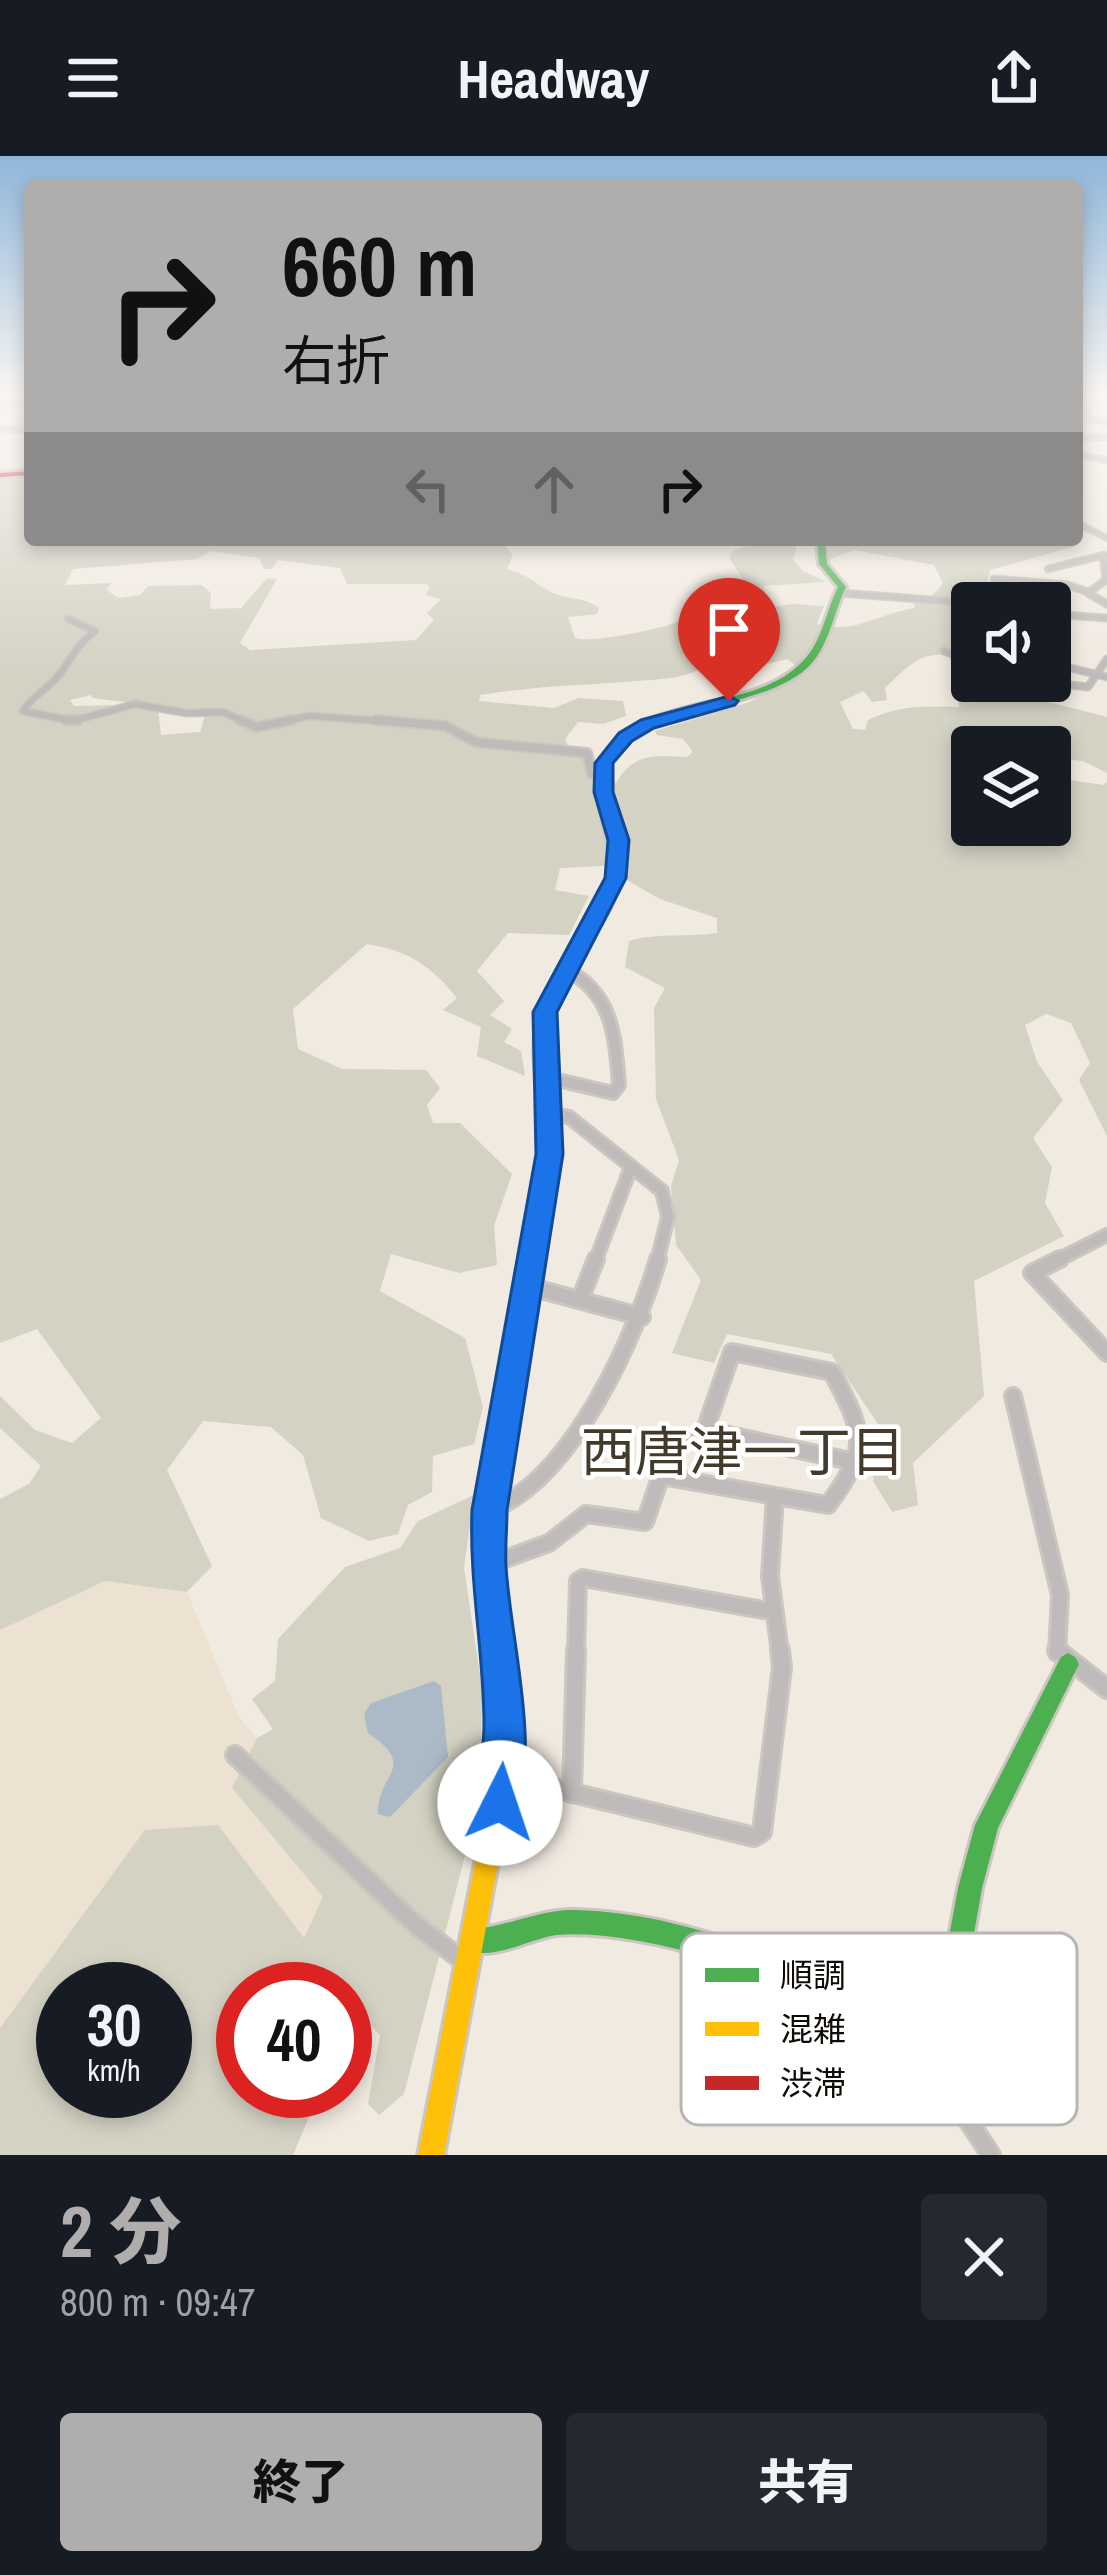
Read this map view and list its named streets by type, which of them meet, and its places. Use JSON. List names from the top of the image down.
{
  "districts": ["西唐津一丁目"],
  "legend": ["順調", "混雑", "渋滞"],
  "page": {
    "header": "Headway",
    "turn": ["660 m", "右折"],
    "speed": "30 km/h",
    "limit": "40",
    "heading": ["2 分", "800 m · 09:47"],
    "buttons": ["終了", "共有"]
  }
}
